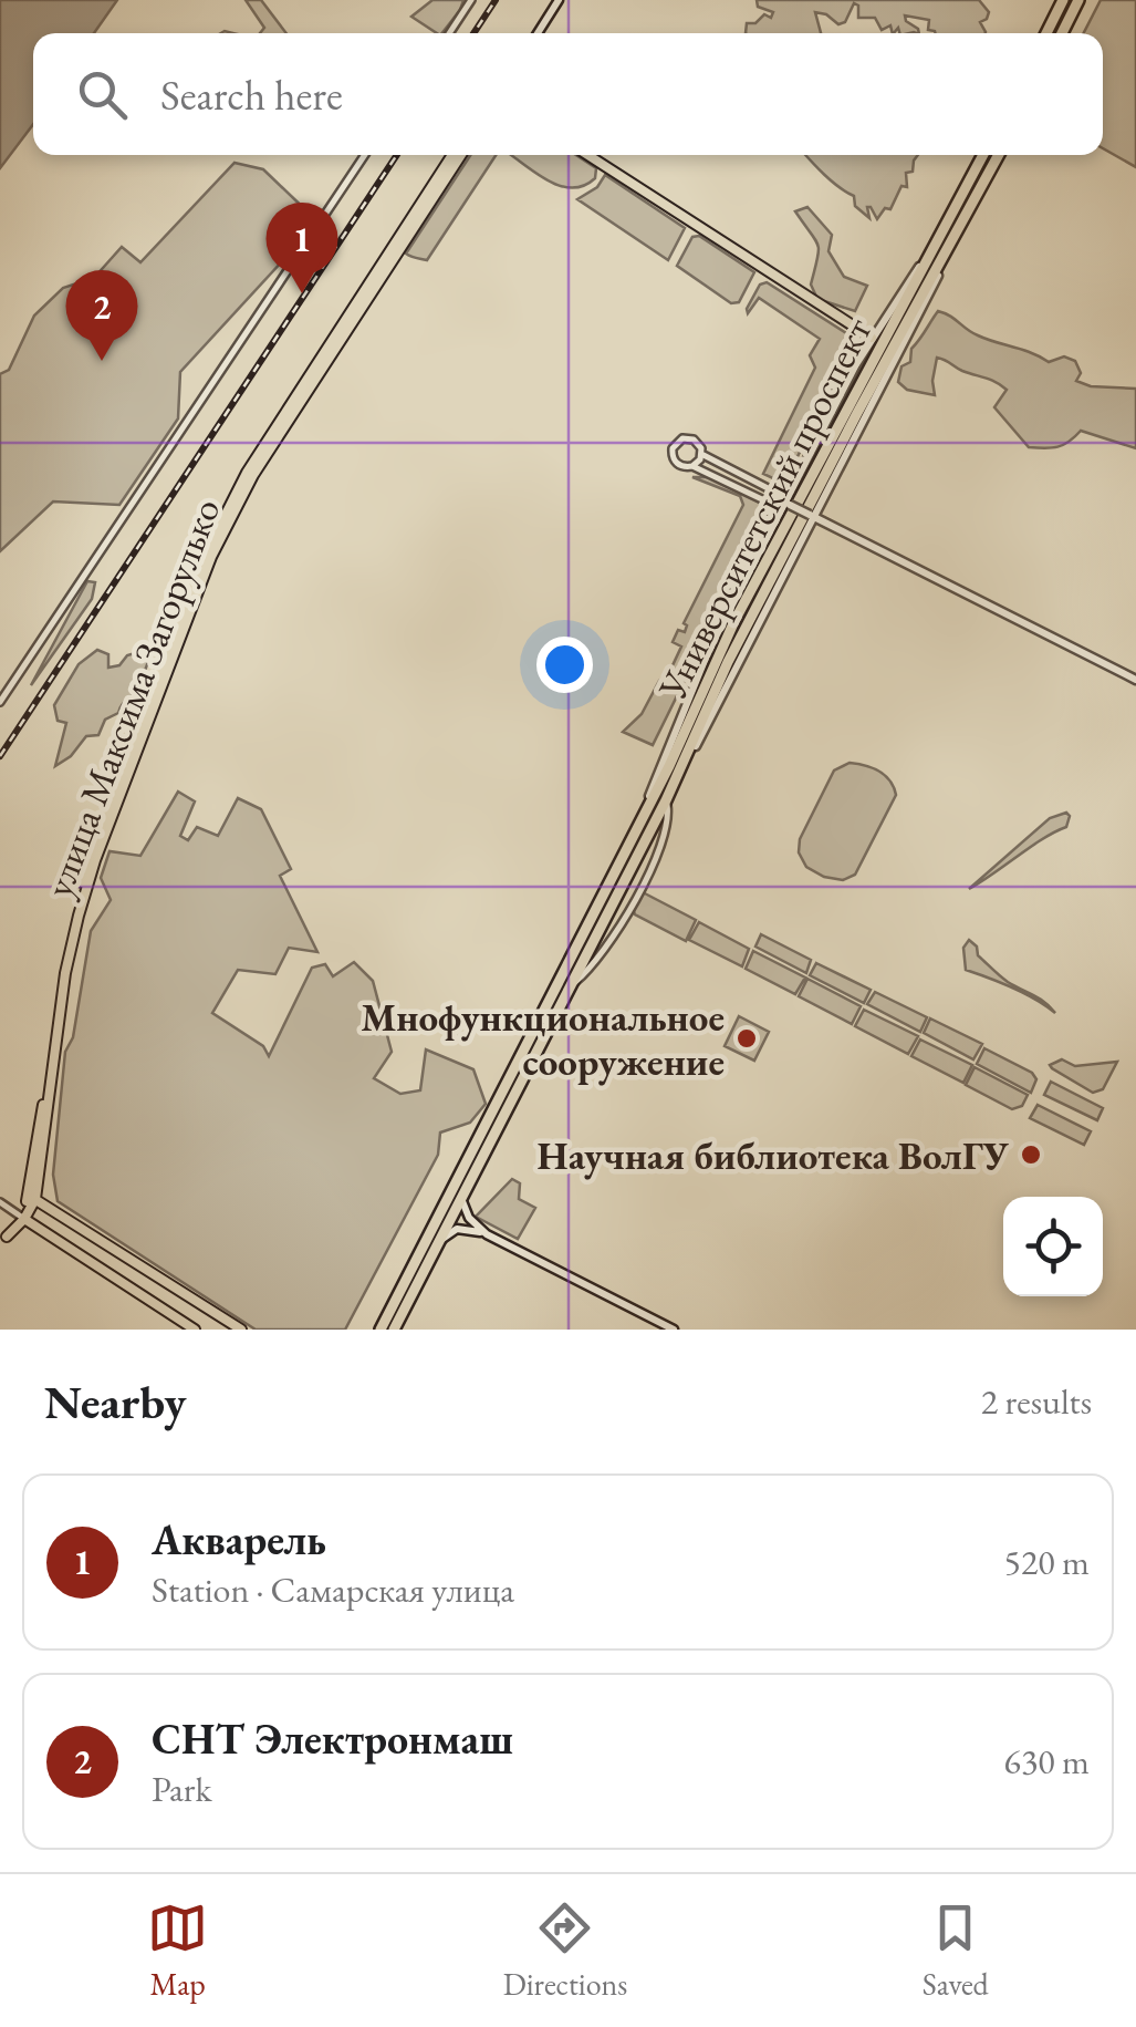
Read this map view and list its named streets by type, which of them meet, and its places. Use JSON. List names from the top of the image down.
{
  "streets": {
    "highway": ["Университетский проспект"],
    "main road": ["улица Максима Загорулько"]
  },
  "places": ["Мнофункциональное сооружение", "Научная библиотека ВолГУ"],
  "page": {
    "search": "Search here",
    "pins": ["1", "2"],
    "heading": ["Nearby", "2 results"],
    "list": [
      {
        "mark": "1",
        "name": "Акварель",
        "note": "Station · Самарская улица",
        "value": "520 m"
      },
      {
        "mark": "2",
        "name": "СНТ Электронмаш",
        "note": "Park",
        "value": "630 m"
      }
    ],
    "nav": ["Map", "Directions", "Saved"]
  }
}
